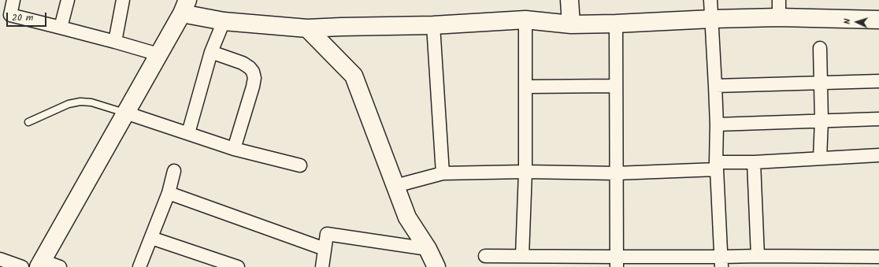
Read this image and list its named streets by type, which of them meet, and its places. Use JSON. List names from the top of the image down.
{
  "scale_bar": "20 m",
  "north": "left"
}
